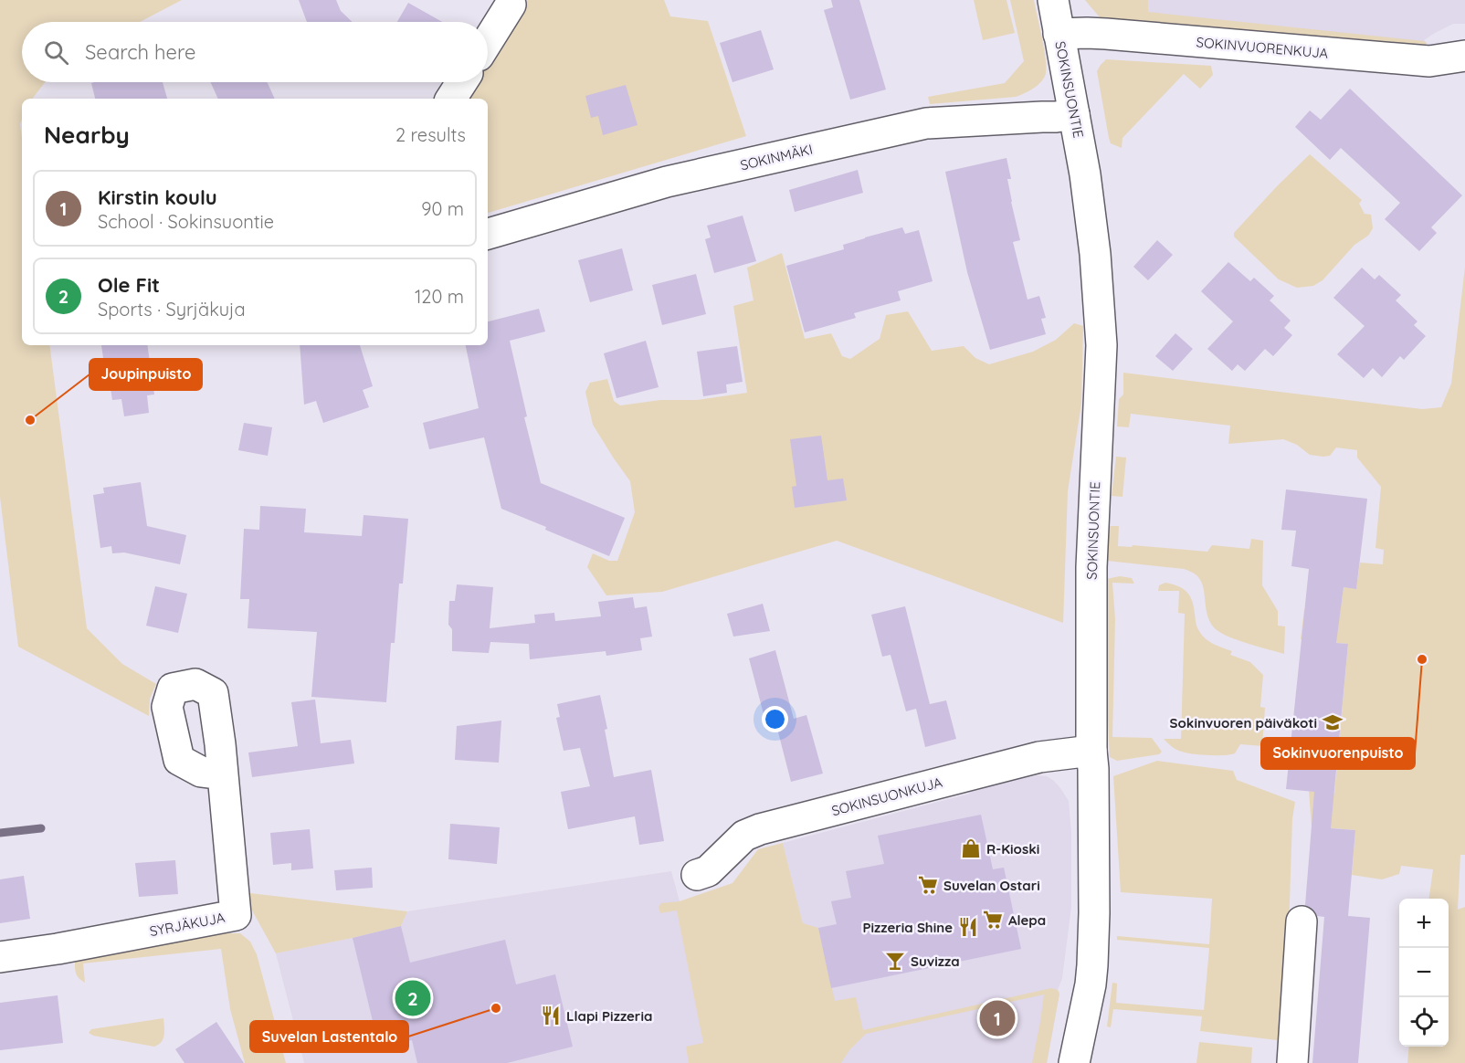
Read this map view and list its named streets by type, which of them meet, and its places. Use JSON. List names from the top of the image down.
{
  "streets": {
    "street": [
      "SOKINVUORENKUJA",
      "SOKINSUONTIE",
      "SOKINMÄKI",
      "SOKINSUONKUJA",
      "SYRJÄKUJA"
    ]
  },
  "crossings": [
    ["SOKINVUORENKUJA", "SOKINSUONTIE"],
    ["SOKINSUONTIE", "SOKINMÄKI"],
    ["SOKINSUONTIE", "SOKINSUONKUJA"]
  ],
  "places": {
    "other": ["Joupinpuisto", "Sokinvuorenpuisto", "Suvelan Lastentalo"],
    "school or university": ["Sokinvuoren päiväkoti"],
    "shop": ["R-Kioski"],
    "supermarket": ["Suvelan Ostari", "Alepa"],
    "restaurant": ["Pizzeria Shine", "Llapi Pizzeria"],
    "bar": ["Suvizza"]
  },
  "page": {
    "search": "Search here",
    "heading": ["Nearby", "2 results"],
    "list": [
      {
        "mark": "1",
        "name": "Kirstin koulu",
        "note": "School · Sokinsuontie",
        "value": "90 m"
      },
      {
        "mark": "2",
        "name": "Ole Fit",
        "note": "Sports · Syrjäkuja",
        "value": "120 m"
      }
    ],
    "map_buttons": ["+", "−"],
    "pins": ["2", "1"]
  }
}
